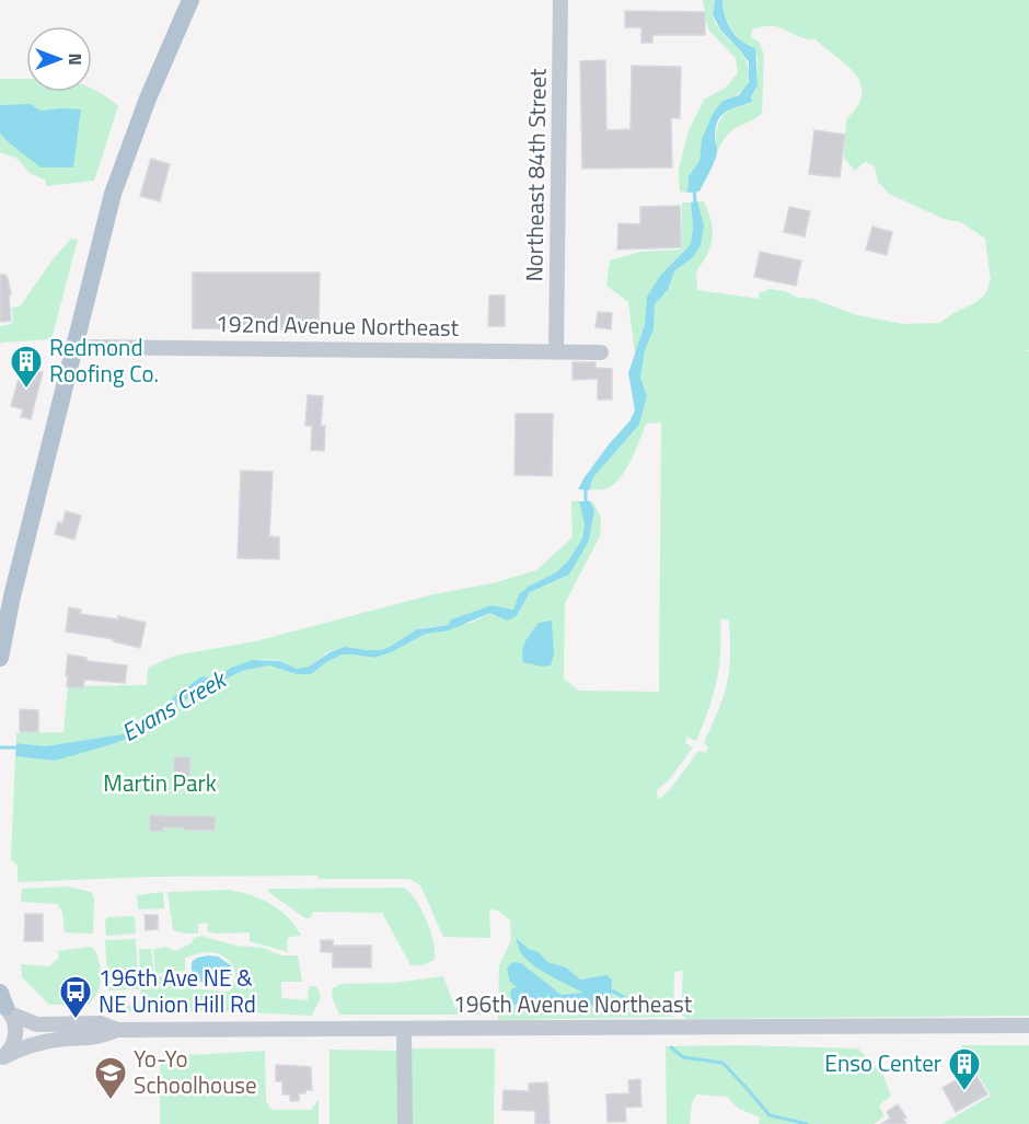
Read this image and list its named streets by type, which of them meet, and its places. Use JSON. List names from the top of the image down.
{
  "streets": {
    "street": ["Northeast 84th Street", "192nd Avenue Northeast", "196th Avenue Northeast"]
  },
  "crossings": [
    ["Northeast 84th Street", "192nd Avenue Northeast"]
  ],
  "water": ["Evans Creek"],
  "parks": ["Martin Park"],
  "places": {
    "building": ["Redmond Roofing Co.", "Enso Center"],
    "bus stop": ["196th Ave NE & NE Union Hill Rd"],
    "school or university": ["Yo-Yo Schoolhouse"]
  },
  "north": "right"
}
